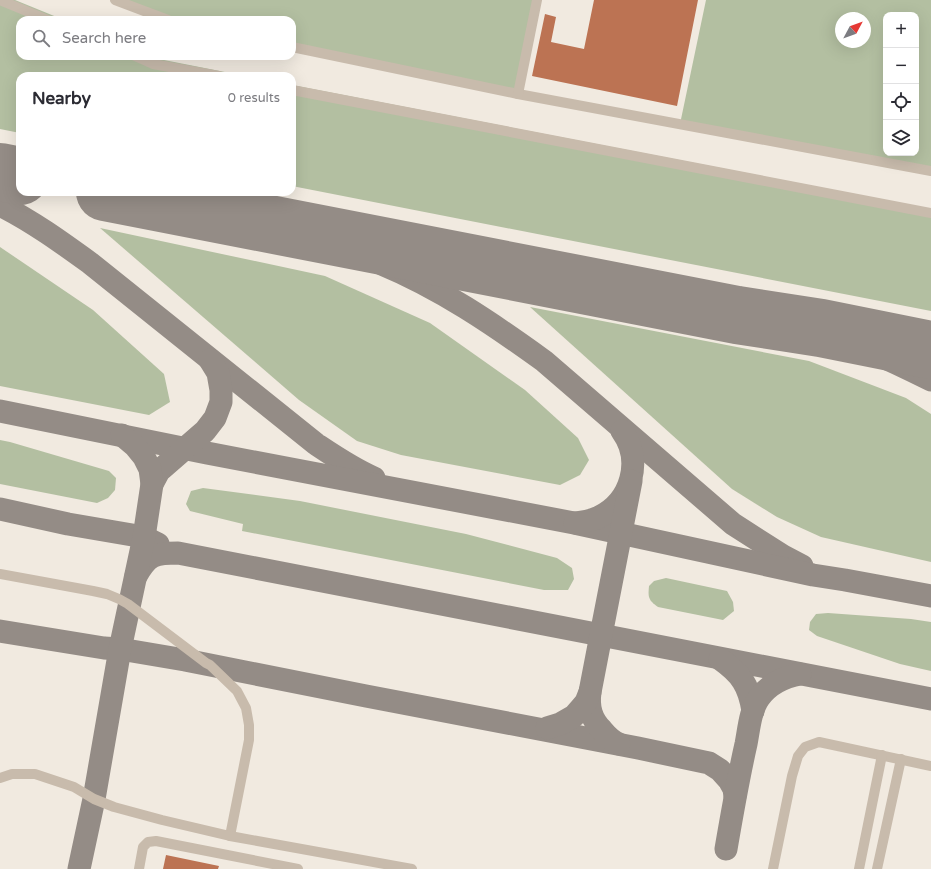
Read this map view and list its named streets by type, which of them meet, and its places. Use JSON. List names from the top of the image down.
{
  "north": "top right",
  "page": {
    "map_buttons": ["+", "−"],
    "search": "Search here",
    "heading": ["Nearby", "0 results"]
  }
}
